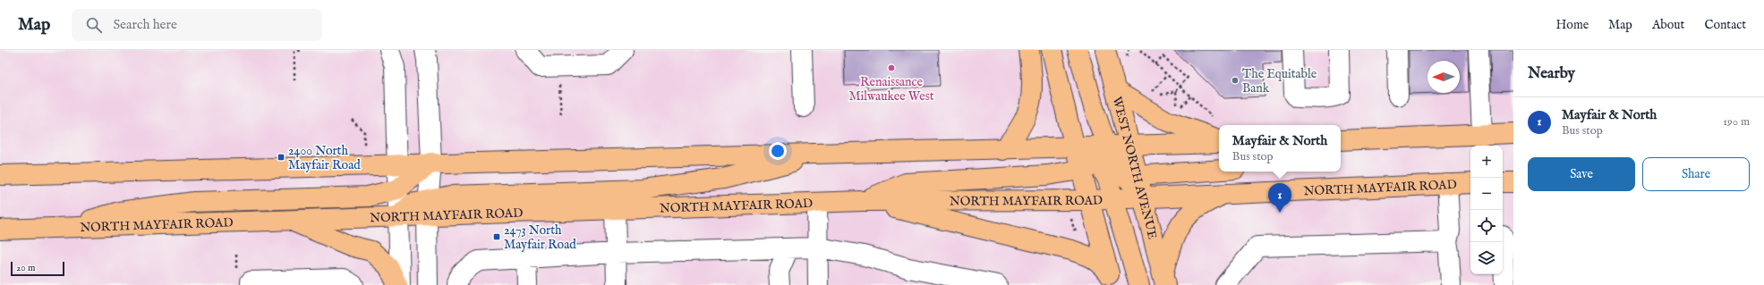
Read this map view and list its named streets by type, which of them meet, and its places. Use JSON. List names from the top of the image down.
{
  "streets": {
    "main road": ["WEST NORTH AVENUE", "NORTH MAYFAIR ROAD"]
  },
  "crossings": [
    ["WEST NORTH AVENUE", "NORTH MAYFAIR ROAD"]
  ],
  "places": {
    "other": ["Renaissance Milwaukee West", "The Equitable Bank"],
    "transit": ["2400 North Mayfair Road", "2473 North Mayfair Road"]
  },
  "scale_bar": "20 m",
  "north": "left",
  "page": {
    "header": "Map",
    "search": "Search here",
    "nav": [
      "Home",
      "Map",
      "About",
      "Contact"
    ],
    "heading": "Nearby",
    "list": [
      {
        "mark": "1",
        "name": "Mayfair & North",
        "note": "Bus stop",
        "value": "190 m"
      }
    ],
    "popup": ["Mayfair & North", "Bus stop"],
    "map_buttons": ["+", "−"],
    "buttons": ["Save", "Share"],
    "pins": "1",
    "scale": "20 m"
  }
}
